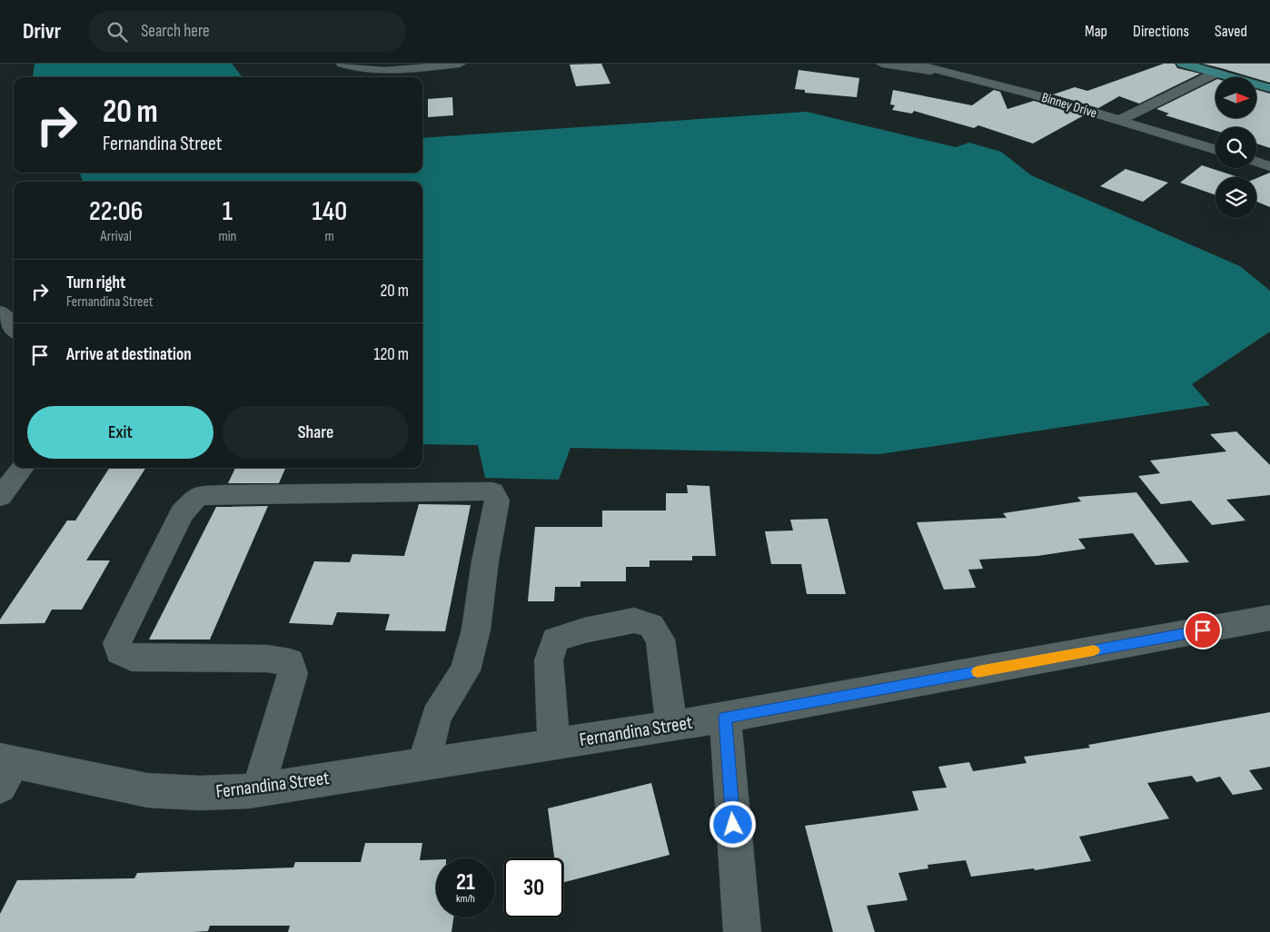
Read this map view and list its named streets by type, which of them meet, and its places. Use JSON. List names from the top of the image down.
{
  "streets": {
    "street": ["Binney Drive", "Fernandina Street"]
  },
  "north": "right",
  "page": {
    "header": "Drivr",
    "search": "Search here",
    "nav": ["Map", "Directions", "Saved"],
    "turn": ["20 m", "Fernandina Street"],
    "eta": [
      "22:06",
      "Arrival",
      "1",
      "min",
      "140",
      "m"
    ],
    "list": [
      {
        "name": "Turn right",
        "note": "Fernandina Street",
        "value": "20 m"
      },
      {
        "name": "Arrive at destination",
        "value": "120 m"
      }
    ],
    "buttons": ["Exit", "Share"],
    "speed": "21 km/h",
    "limit": "30"
  }
}
